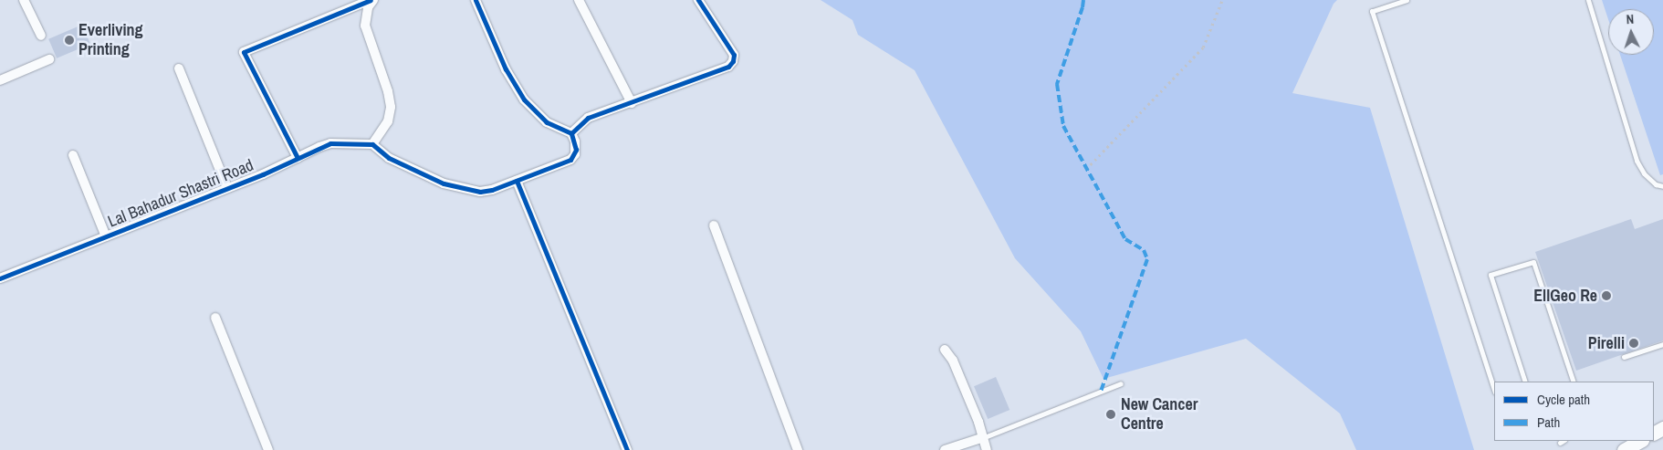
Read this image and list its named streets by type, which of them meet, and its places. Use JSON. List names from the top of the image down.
{
  "streets": {
    "street": ["Lal Bahadur Shastri Road"]
  },
  "places": [
    "Everliving Printing",
    "EllGeo Re",
    "Pirelli",
    "New Cancer Centre"
  ],
  "legend": ["Cycle path", "Path"],
  "north": "top"
}
